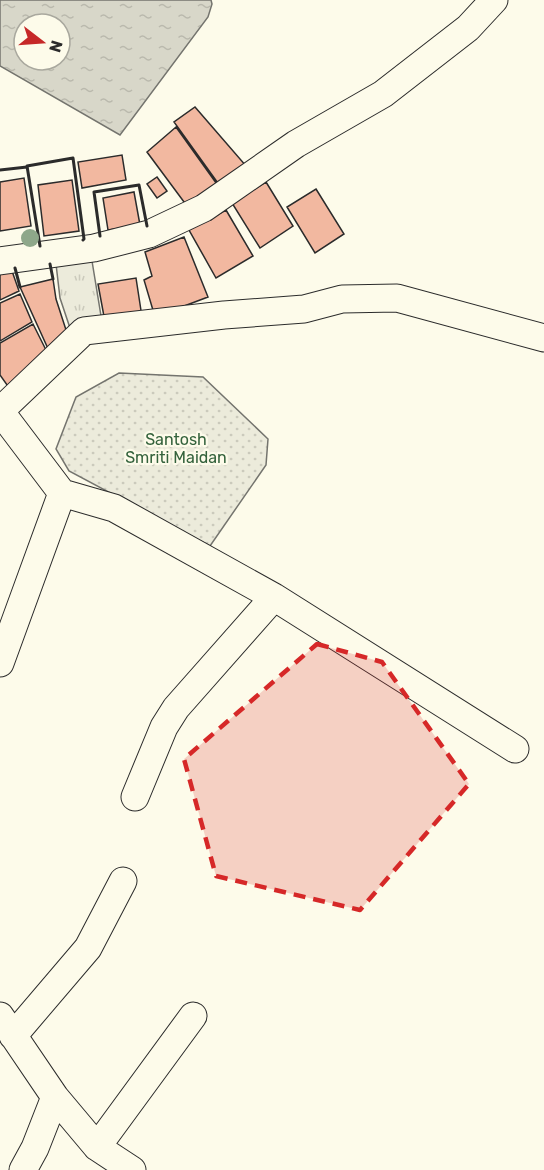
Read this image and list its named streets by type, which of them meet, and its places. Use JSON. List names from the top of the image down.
{
  "parks": ["Santosh Smriti Maidan"],
  "north": "right"
}
